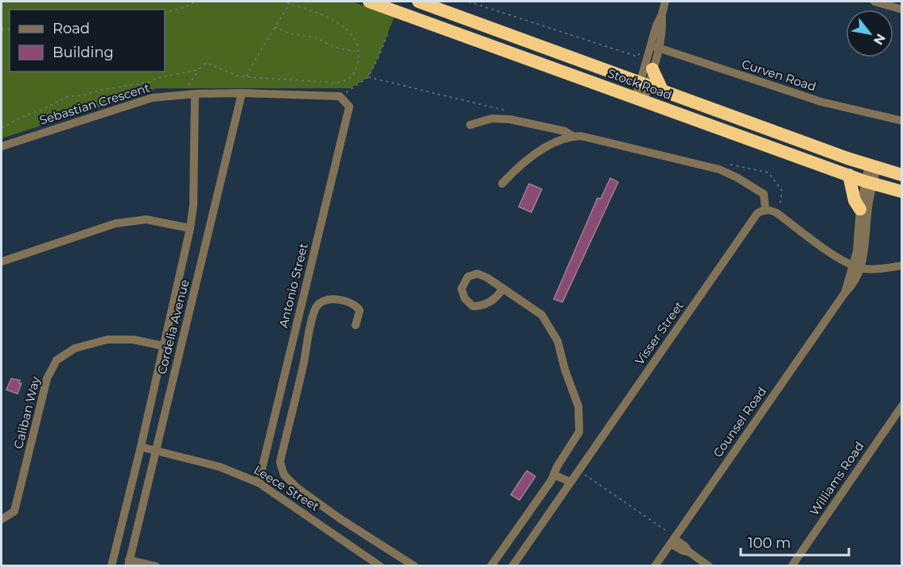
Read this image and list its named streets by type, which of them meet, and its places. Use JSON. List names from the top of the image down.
{
  "streets": {
    "highway": ["Stock Road"],
    "street": [
      "Curven Road",
      "Sebastian Crescent",
      "Antonio Street",
      "Cordelia Avenue",
      "Visser Street",
      "Caliban Way",
      "Counsel Road",
      "Williams Road",
      "Leece Street"
    ]
  },
  "crossings": [
    ["Stock Road", "Counsel Road"],
    ["Sebastian Crescent", "Antonio Street"],
    ["Sebastian Crescent", "Cordelia Avenue"],
    ["Antonio Street", "Leece Street"],
    ["Cordelia Avenue", "Caliban Way"],
    ["Cordelia Avenue", "Leece Street"]
  ],
  "legend": ["Road", "Building"],
  "scale_bar": "100 m",
  "north": "bottom right"
}
